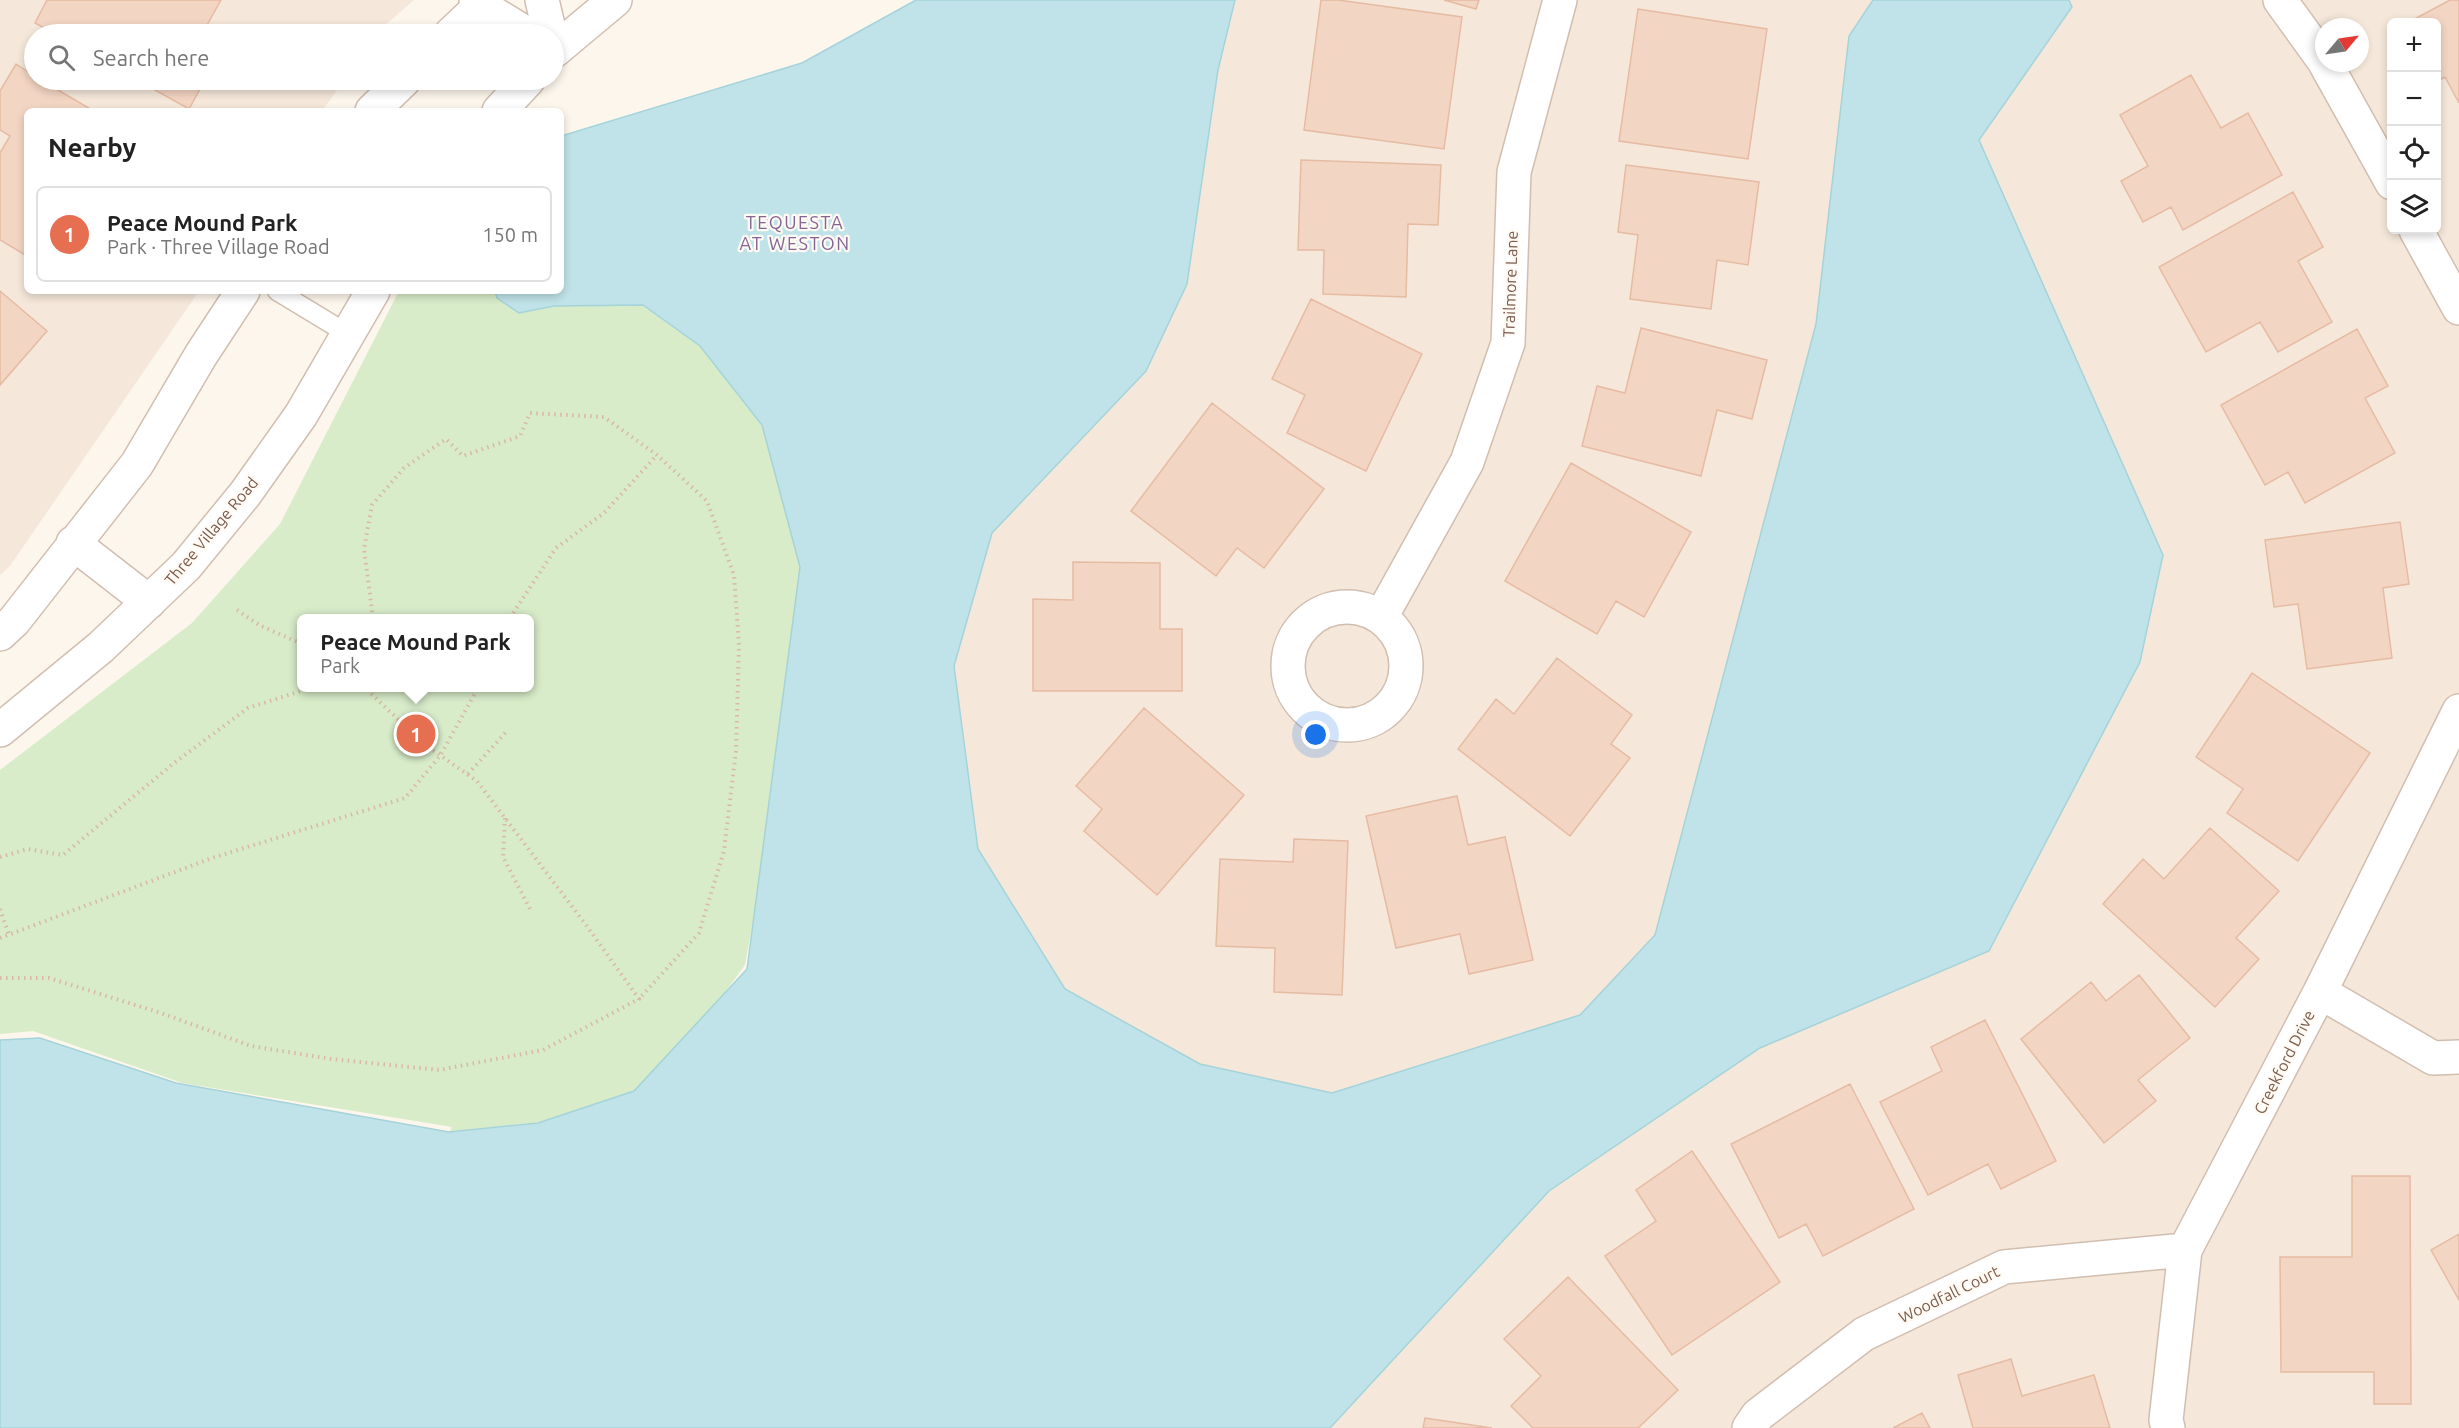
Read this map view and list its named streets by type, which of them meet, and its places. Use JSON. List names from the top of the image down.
{
  "streets": {
    "street": [
      "Trailmore Lane",
      "Three Village Road",
      "Creekford Drive",
      "Woodfall Court"
    ]
  },
  "crossings": [
    ["Creekford Drive", "Woodfall Court"]
  ],
  "districts": ["TEQUESTA AT WESTON"],
  "north": "top right",
  "page": {
    "map_buttons": ["+", "−"],
    "search": "Search here",
    "heading": "Nearby",
    "list": [
      {
        "mark": "1",
        "name": "Peace Mound Park",
        "note": "Park · Three Village Road",
        "value": "150 m"
      }
    ],
    "popup": ["Peace Mound Park", "Park"],
    "pins": "1"
  }
}
